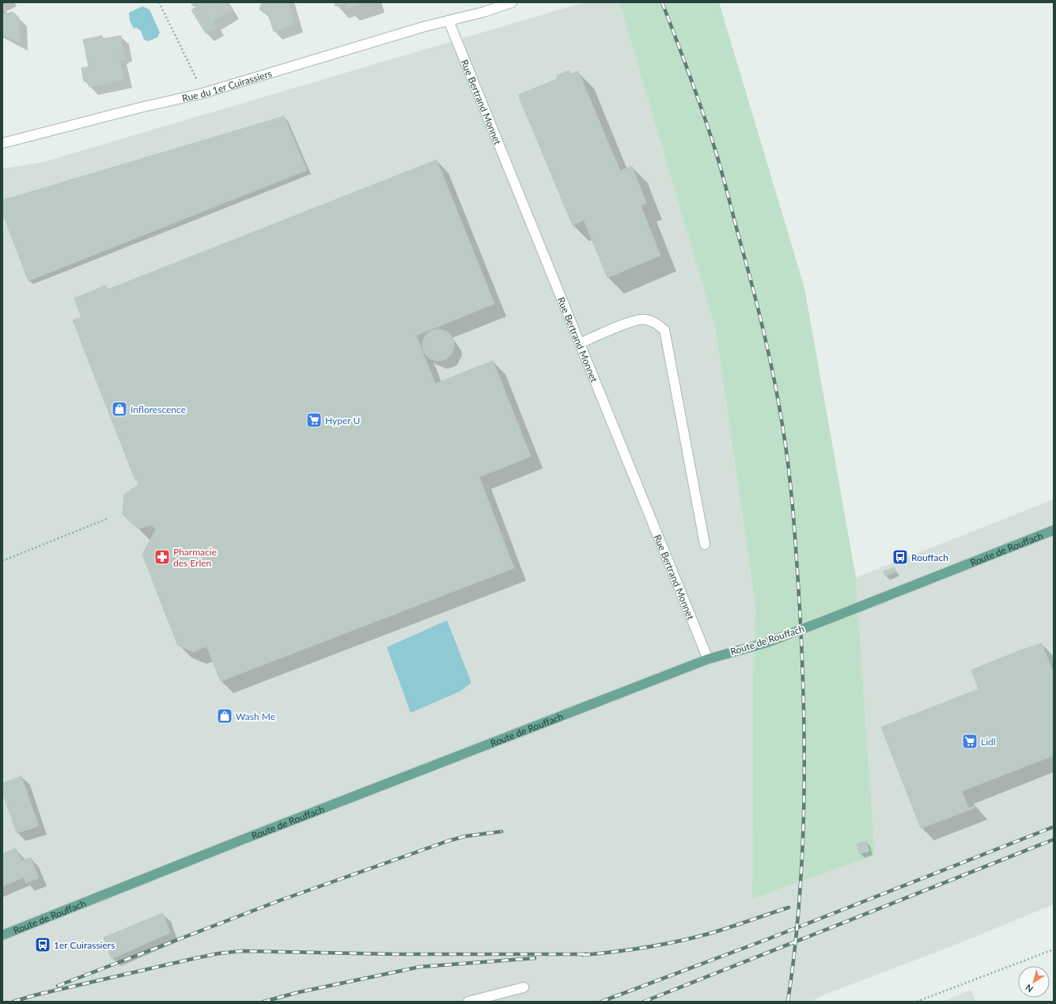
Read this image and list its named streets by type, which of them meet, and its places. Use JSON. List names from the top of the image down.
{
  "streets": {
    "main road": ["Route de Rouffach"],
    "street": ["Rue du 1er Cuirassiers", "Rue Bertrand Monnet"]
  },
  "crossings": [
    ["Rue du 1er Cuirassiers", "Rue Bertrand Monnet"],
    ["Rue Bertrand Monnet", "Route de Rouffach"]
  ],
  "places": {
    "shop": ["Inflorescence", "Wash Me"],
    "supermarket": ["Hyper U", "Lidl"],
    "pharmacy": ["Pharmacie des Erlen"],
    "bus stop": ["Rouffach", "1er Cuirassiers"]
  },
  "north": "bottom left"
}
